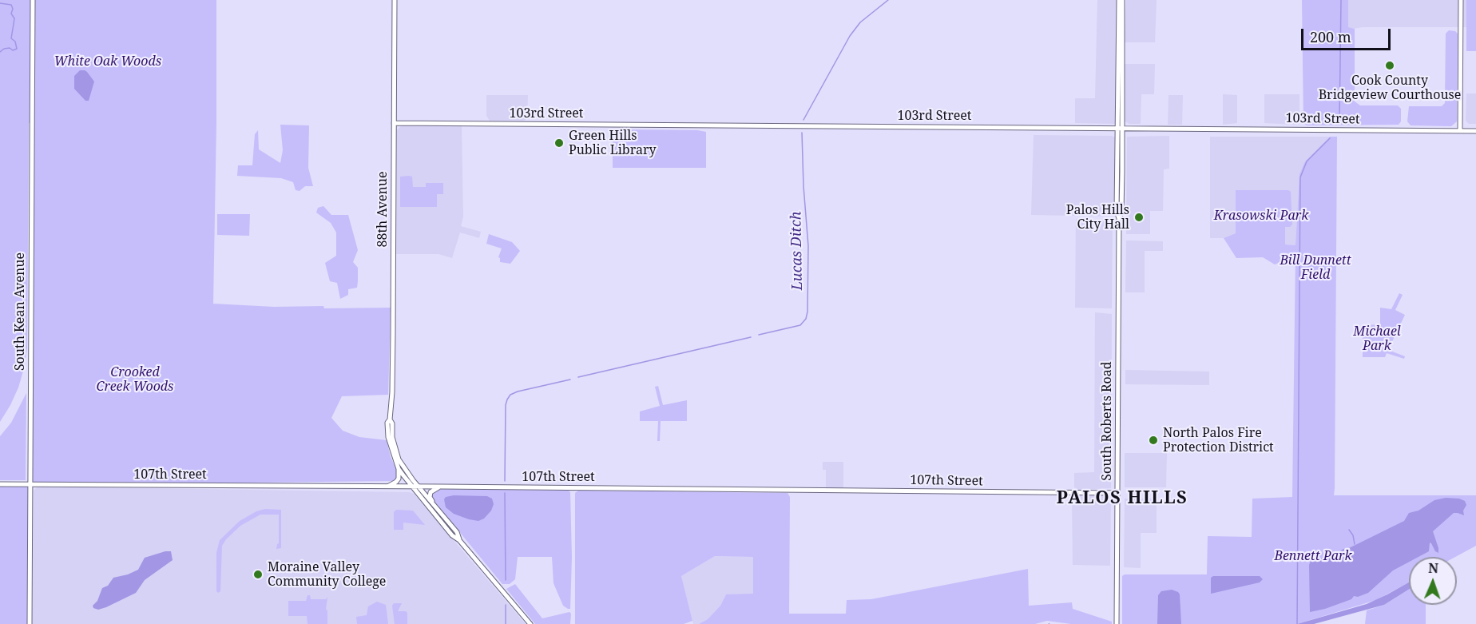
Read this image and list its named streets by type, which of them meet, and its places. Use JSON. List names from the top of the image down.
{
  "streets": {
    "street": [
      "103rd Street",
      "88th Avenue",
      "South Kean Avenue",
      "South Roberts Road",
      "107th Street"
    ]
  },
  "crossings": [
    ["103rd Street", "88th Avenue"],
    ["103rd Street", "South Roberts Road"],
    ["88th Avenue", "107th Street"],
    ["South Kean Avenue", "107th Street"],
    ["South Roberts Road", "107th Street"]
  ],
  "districts": ["PALOS HILLS"],
  "water": ["Lucas Ditch"],
  "parks": [
    "White Oak Woods",
    "Krasowski Park",
    "Bill Dunnett Field",
    "Michael Park",
    "Crooked Creek Woods",
    "Bennett Park"
  ],
  "places": [
    "Cook County Bridgeview Courthouse",
    "Green Hills Public Library",
    "Palos Hills City Hall",
    "North Palos Fire Protection District",
    "Moraine Valley Community College"
  ],
  "scale_bar": "200 m",
  "north": "top"
}
